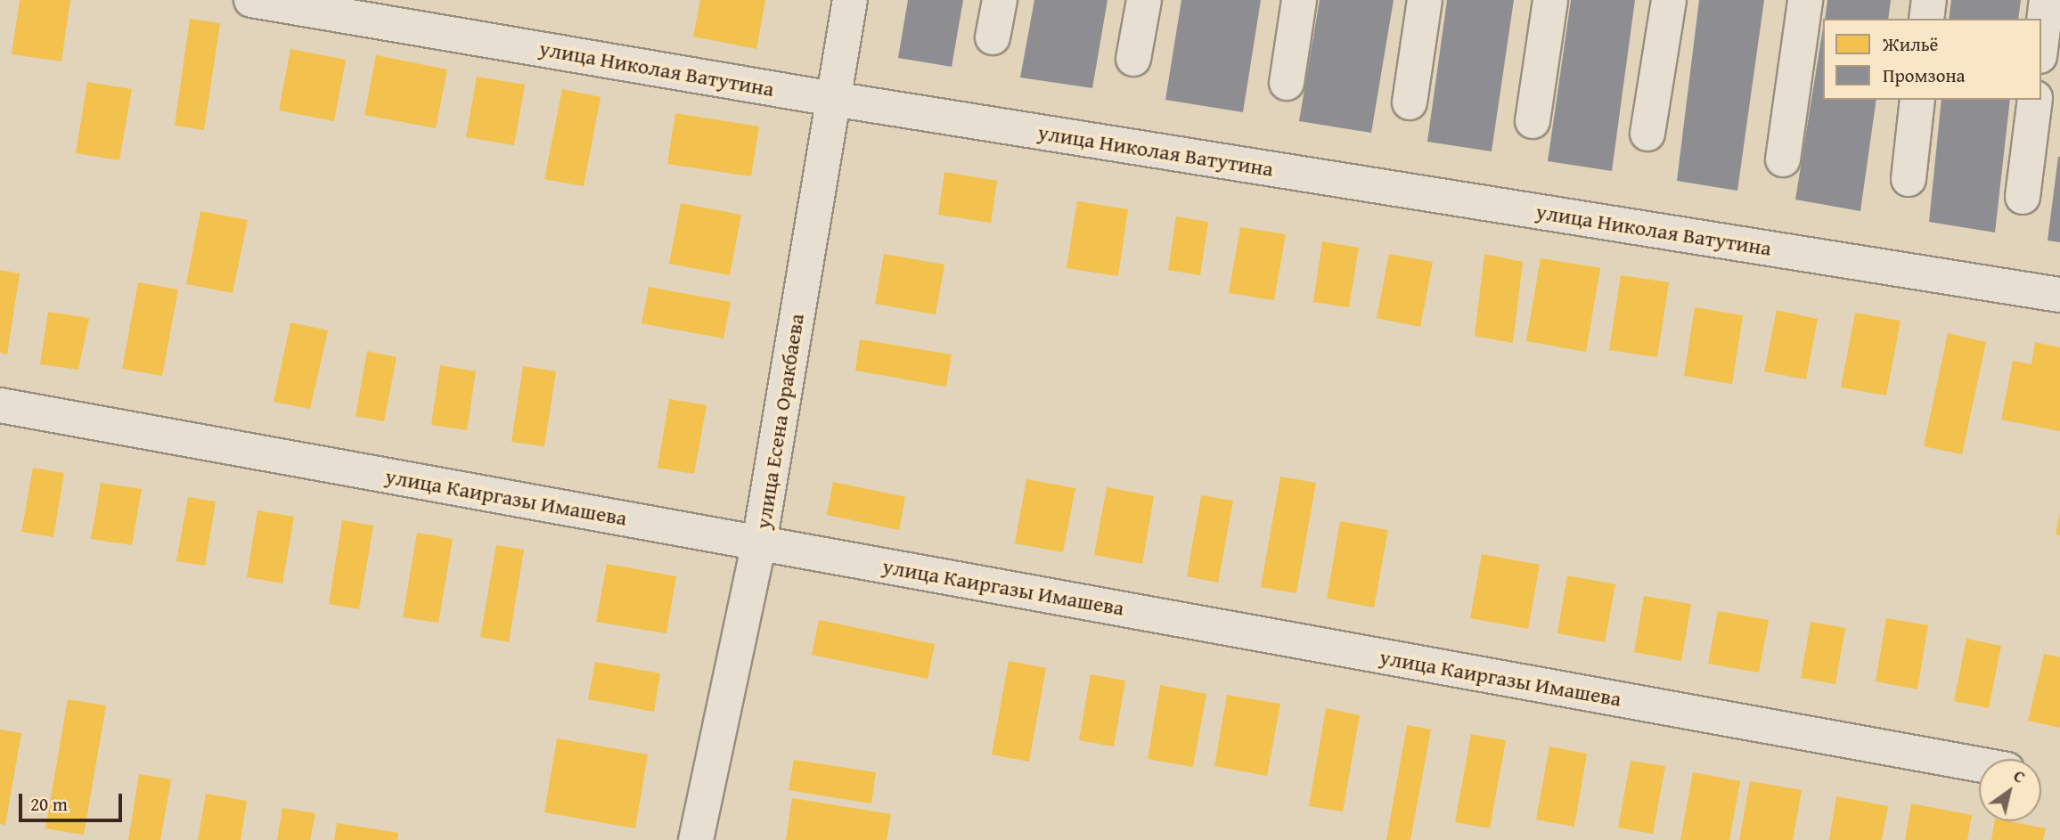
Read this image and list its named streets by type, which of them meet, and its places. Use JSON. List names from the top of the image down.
{
  "streets": {
    "street": ["улица Николая Ватутина", "улица Есена Оракбаева", "улица Каиргазы Имашева"]
  },
  "crossings": [
    ["улица Николая Ватутина", "улица Есена Оракбаева"],
    ["улица Есена Оракбаева", "улица Каиргазы Имашева"]
  ],
  "legend": ["Жильё", "Промзона"],
  "scale_bar": "20 m",
  "north": "top right"
}
